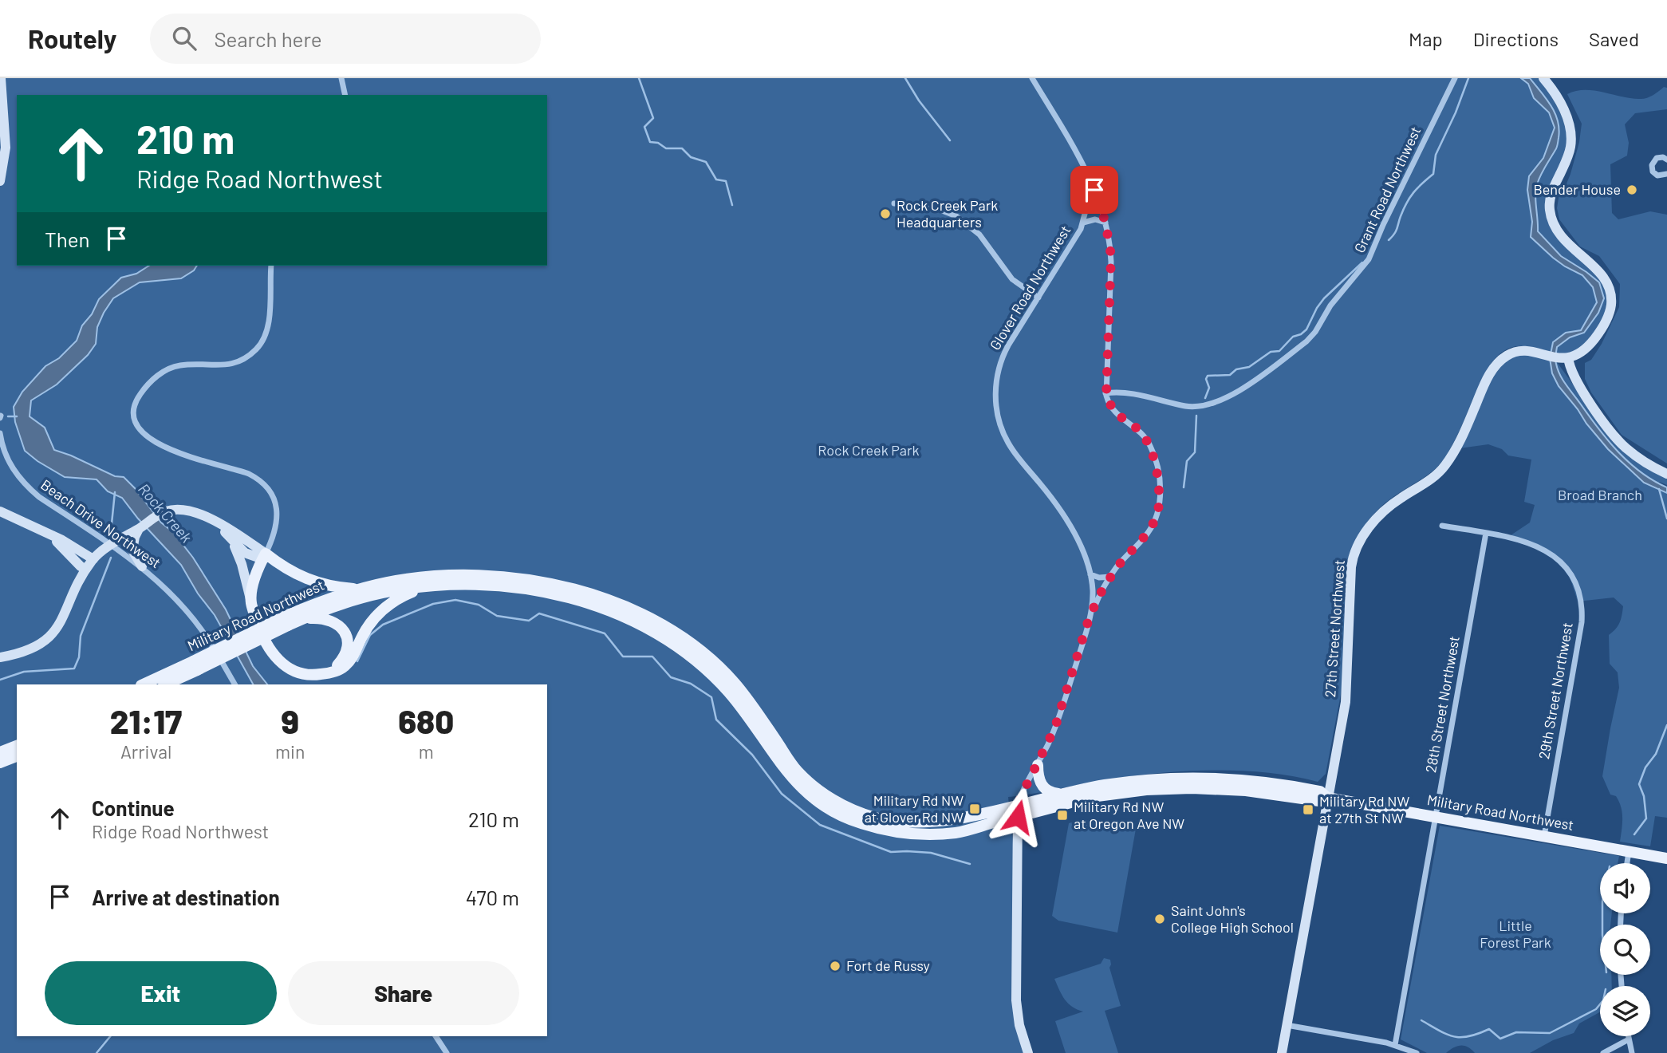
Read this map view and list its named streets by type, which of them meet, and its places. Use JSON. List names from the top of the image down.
{
  "streets": {
    "main road": ["Military Road Northwest"],
    "street": [
      "Grant Road Northwest",
      "Glover Road Northwest",
      "Beach Drive Northwest",
      "27th Street Northwest",
      "29th Street Northwest",
      "28th Street Northwest"
    ]
  },
  "crossings": [
    ["Glover Road Northwest", "Military Road Northwest"],
    ["Military Road Northwest", "27th Street Northwest"],
    ["Military Road Northwest", "29th Street Northwest"],
    ["Military Road Northwest", "28th Street Northwest"],
    ["29th Street Northwest", "28th Street Northwest"]
  ],
  "water": ["Rock Creek"],
  "parks": ["Rock Creek Park", "Broad Branch", "Little Forest Park"],
  "places": {
    "other": [
      "Bender House",
      "Rock Creek Park Headquarters",
      "Saint John's College High School",
      "Fort de Russy"
    ],
    "transit": ["Military Rd NW at Glover Rd NW", "Military Rd NW at 27th St NW", "Military Rd NW at Oregon Ave NW"]
  },
  "page": {
    "header": "Routely",
    "search": "Search here",
    "nav": ["Map", "Directions", "Saved"],
    "turn": ["210 m", "Ridge Road Northwest"],
    "then": "Then",
    "eta": [
      "21:17",
      "Arrival",
      "9",
      "min",
      "680",
      "m"
    ],
    "list": [
      {
        "name": "Continue",
        "note": "Ridge Road Northwest",
        "value": "210 m"
      },
      {
        "name": "Arrive at destination",
        "value": "470 m"
      }
    ],
    "buttons": ["Exit", "Share"]
  }
}
